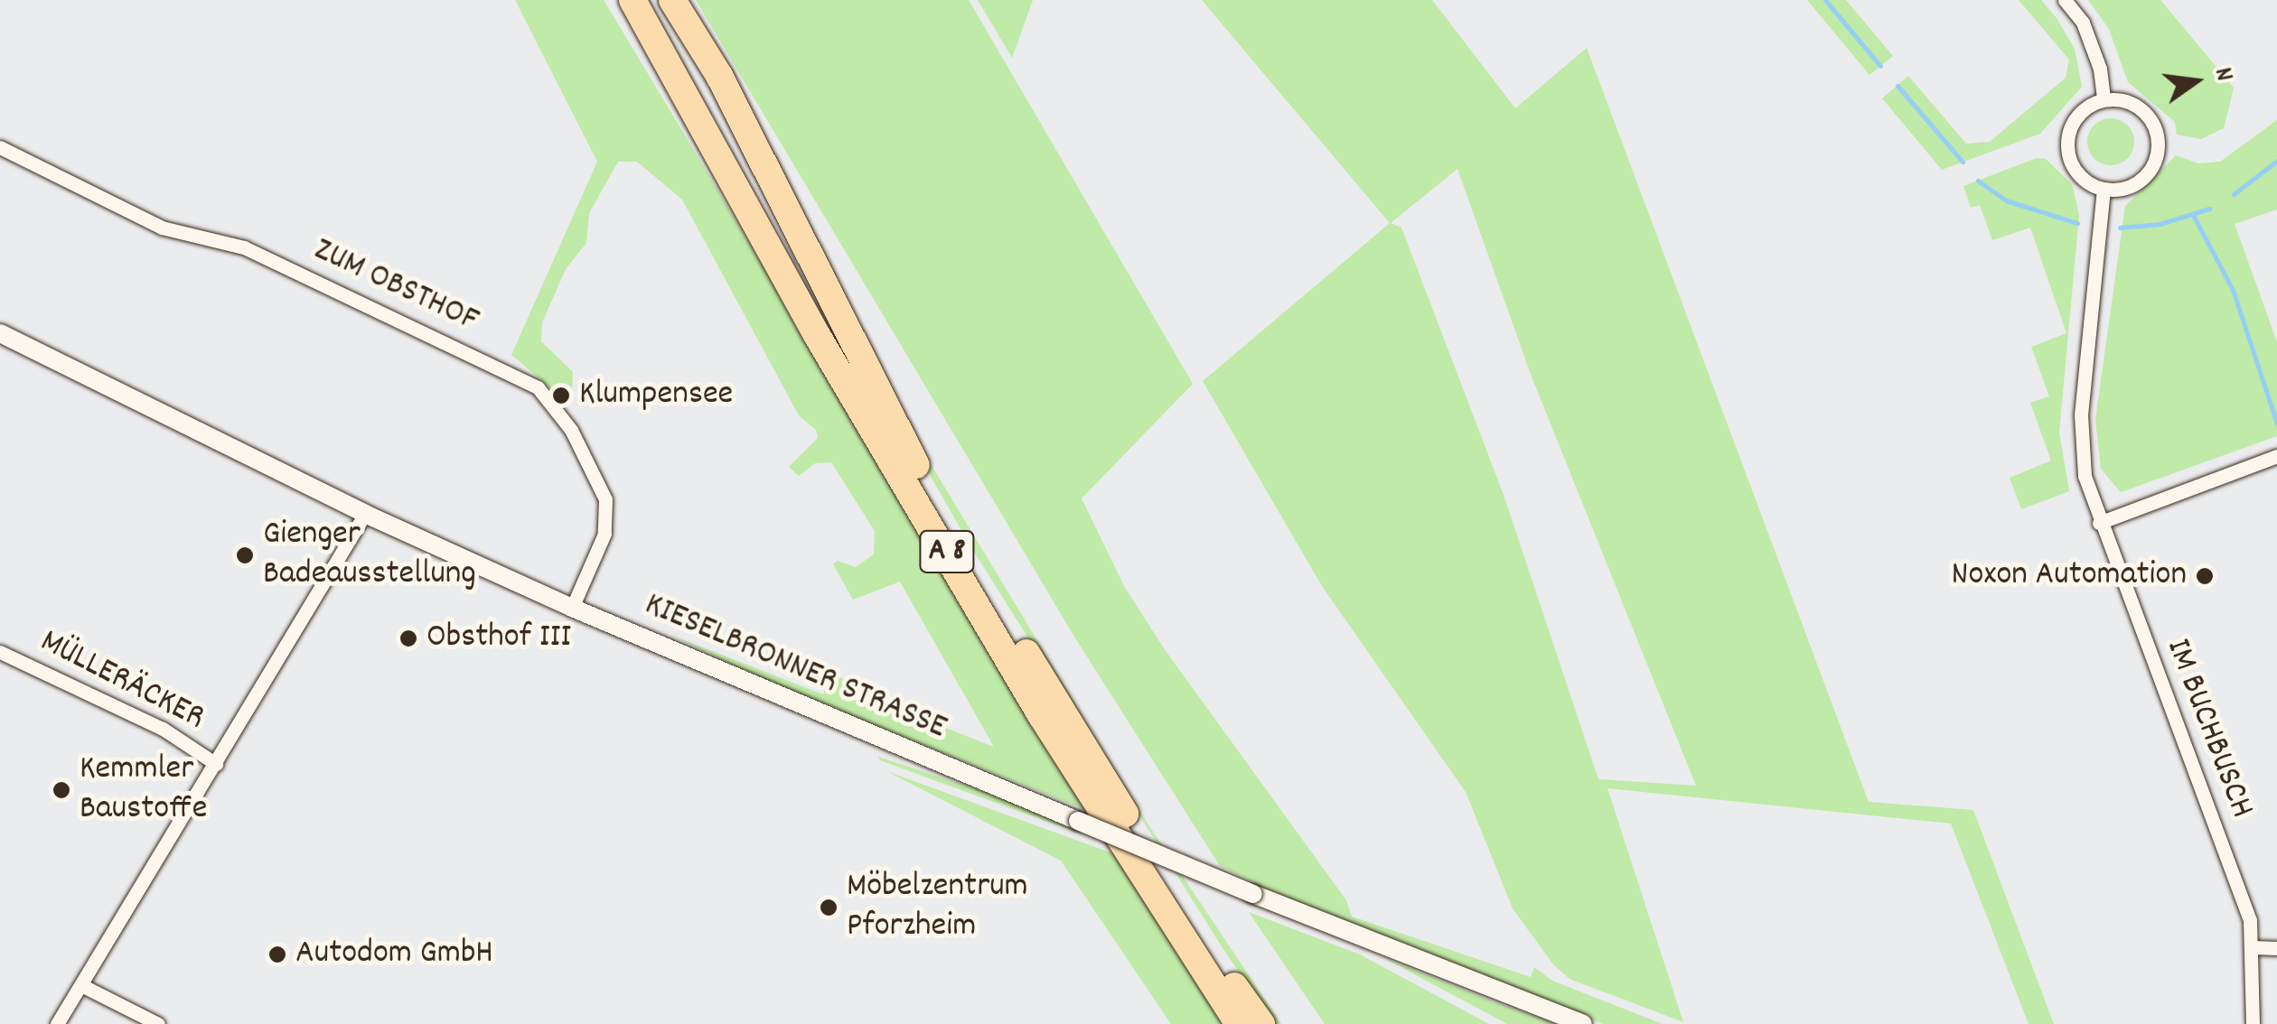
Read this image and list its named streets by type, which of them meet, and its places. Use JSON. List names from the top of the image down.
{
  "streets": {
    "highway": ["A 8"],
    "street": [
      "ZUM OBSTHOF",
      "KIESELBRONNER STRASSE",
      "MÜLLERÄCKER",
      "IM BUCHBUSCH"
    ]
  },
  "crossings": [
    ["ZUM OBSTHOF", "KIESELBRONNER STRASSE"]
  ],
  "places": [
    "Klumpensee",
    "Gienger Badeausstellung",
    "Noxon Automation",
    "Obsthof III",
    "Kemmler Baustoffe",
    "Möbelzentrum Pforzheim",
    "Autodom GmbH"
  ],
  "north": "right"
}
